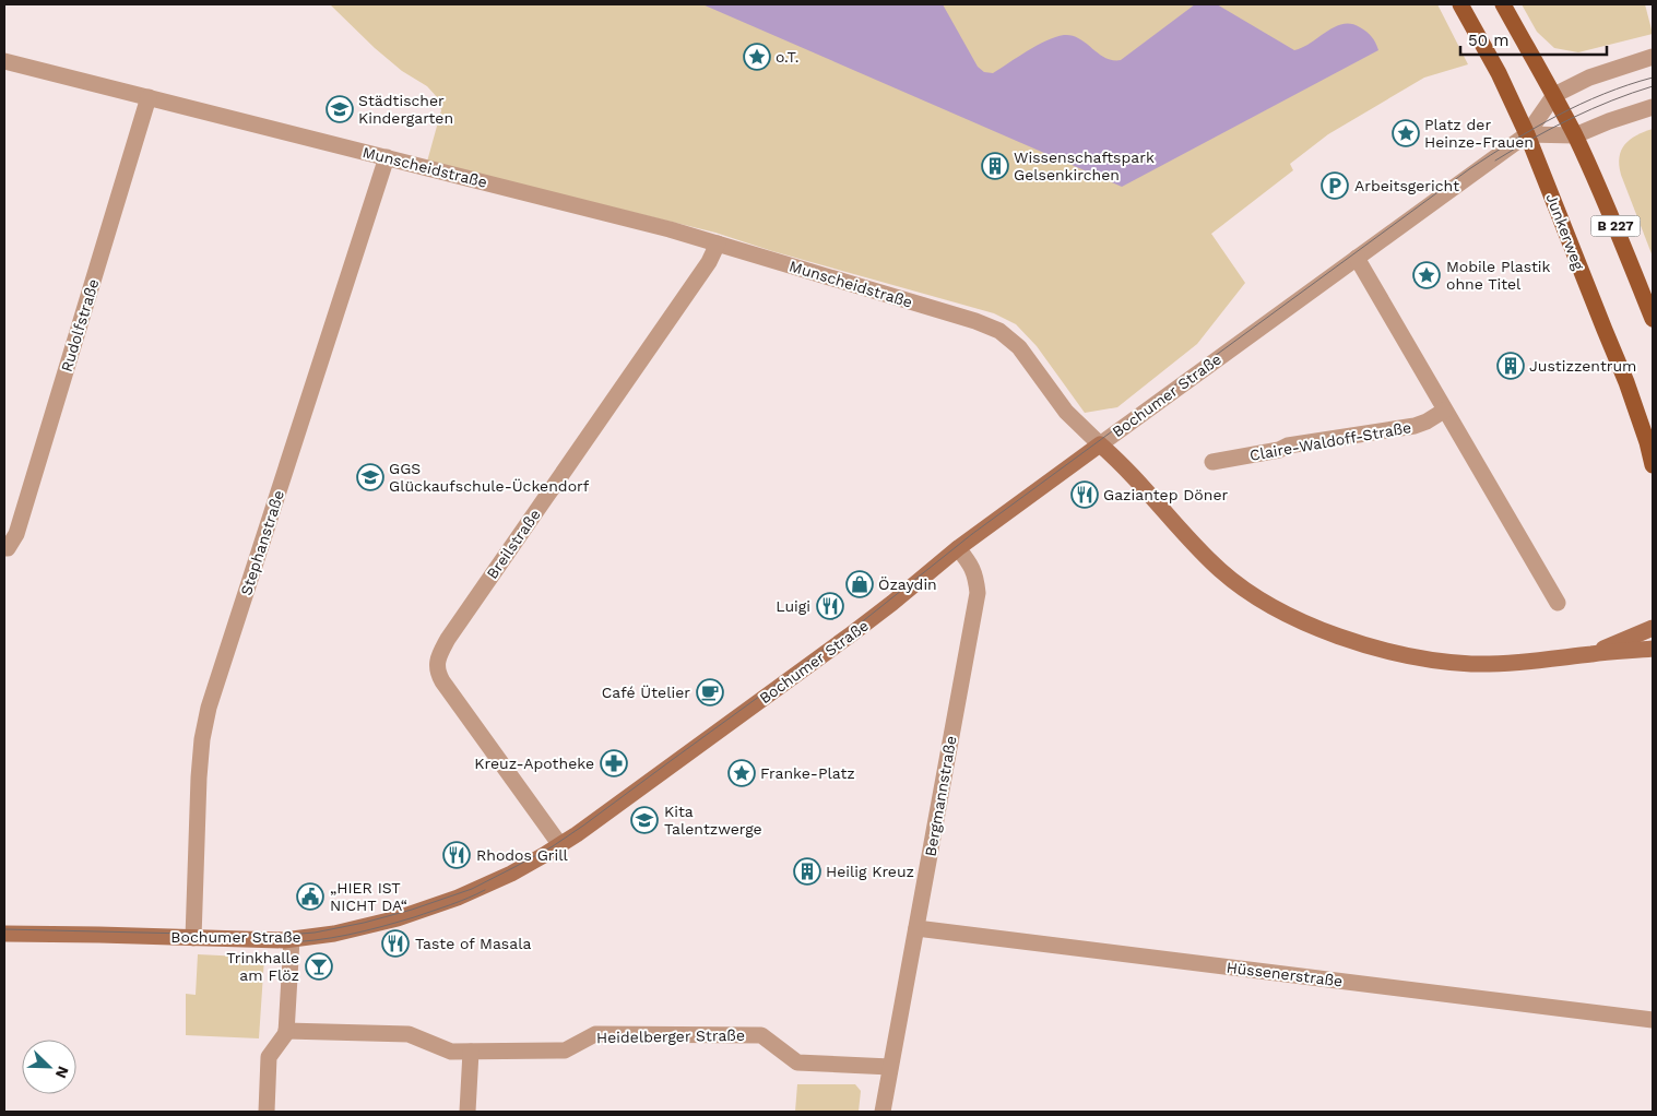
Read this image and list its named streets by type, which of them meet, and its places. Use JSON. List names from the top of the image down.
{
  "streets": {
    "main road": [
      "Munscheidstraße",
      "B 227",
      "Junkerweg",
      "Bochumer Straße"
    ],
    "street": [
      "Rudolfstraße",
      "Claire-Waldoff-Straße",
      "Stephanstraße",
      "Breilstraße",
      "Bergmannstraße",
      "Hüssenerstraße",
      "Heidelberger Straße"
    ]
  },
  "crossings": [
    ["Munscheidstraße", "Rudolfstraße"],
    ["Munscheidstraße", "Bochumer Straße"],
    ["Munscheidstraße", "Stephanstraße"],
    ["Munscheidstraße", "Breilstraße"],
    ["B 227", "Bochumer Straße"],
    ["Junkerweg", "Bochumer Straße"],
    ["Bochumer Straße", "Stephanstraße"],
    ["Bochumer Straße", "Breilstraße"],
    ["Bochumer Straße", "Bergmannstraße"],
    ["Bergmannstraße", "Hüssenerstraße"],
    ["Bergmannstraße", "Heidelberger Straße"]
  ],
  "places": {
    "place": [
      "o.T.",
      "Platz der Heinze-Frauen",
      "Mobile Plastik ohne Titel",
      "Franke-Platz"
    ],
    "school or university": ["Städtischer Kindergarten", "GGS Glückaufschule-Ückendorf", "Kita Talentzwerge"],
    "building": ["Wissenschaftspark Gelsenkirchen", "Justizzentrum", "Heilig Kreuz"],
    "parking": ["Arbeitsgericht"],
    "restaurant": [
      "Gaziantep Döner",
      "Luigi",
      "Rhodos Grill",
      "Taste of Masala"
    ],
    "shop": ["Özaydin"],
    "cafe": ["Café Ütelier"],
    "pharmacy": ["Kreuz-Apotheke"],
    "public building": ["„HIER IST NICHT DA“"],
    "bar": ["Trinkhalle am Flöz"]
  },
  "scale_bar": "50 m",
  "north": "bottom right"
}
